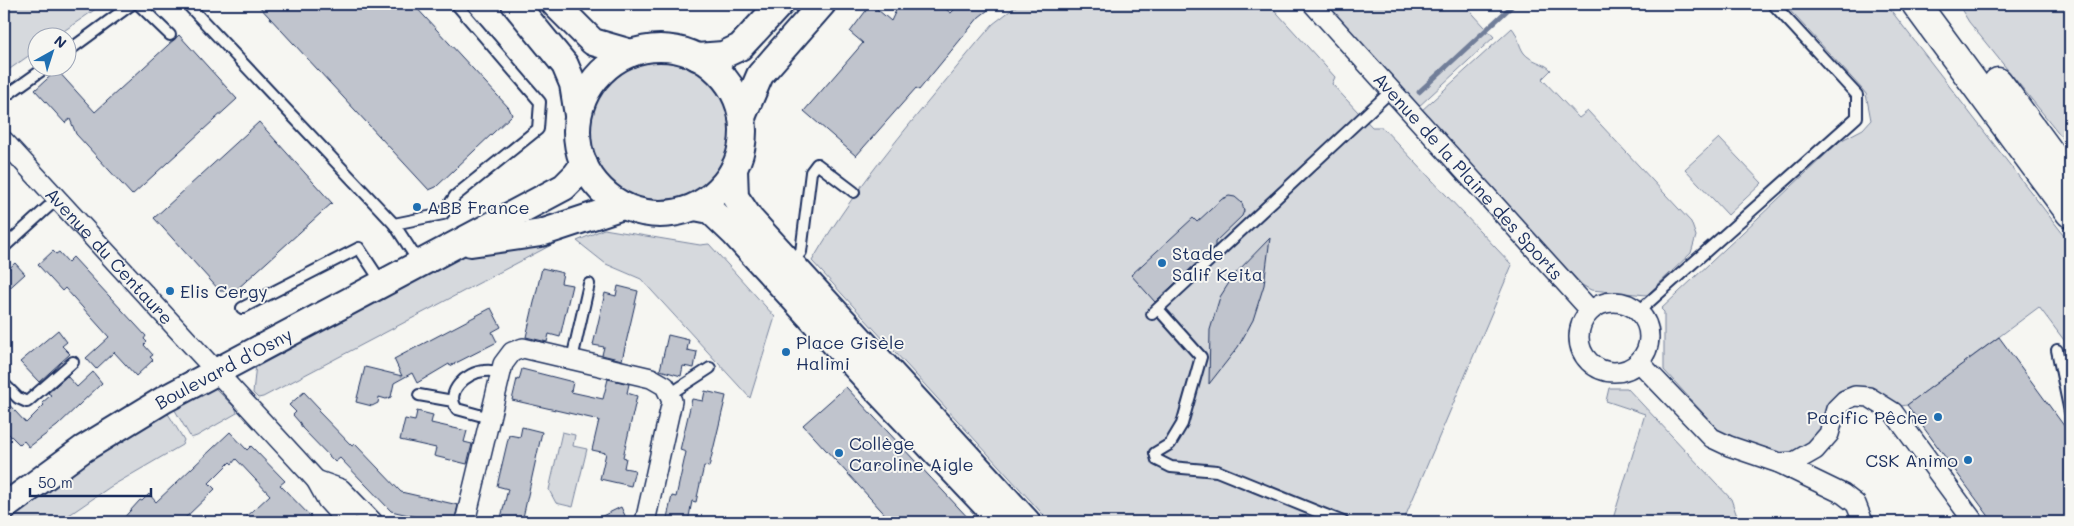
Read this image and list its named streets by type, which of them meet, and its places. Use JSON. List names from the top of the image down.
{
  "streets": {
    "main road": ["Boulevard d'Osny"],
    "street": ["Avenue de la Plaine des Sports", "Avenue du Centaure"]
  },
  "crossings": [
    ["Avenue du Centaure", "Boulevard d'Osny"]
  ],
  "places": [
    "ABB France",
    "Stade Salif Keita",
    "Elis Cergy",
    "Place Gisèle Halimi",
    "Pacific Pêche",
    "Collège Caroline Aigle",
    "CSK Animo"
  ],
  "scale_bar": "50 m",
  "north": "top right"
}
